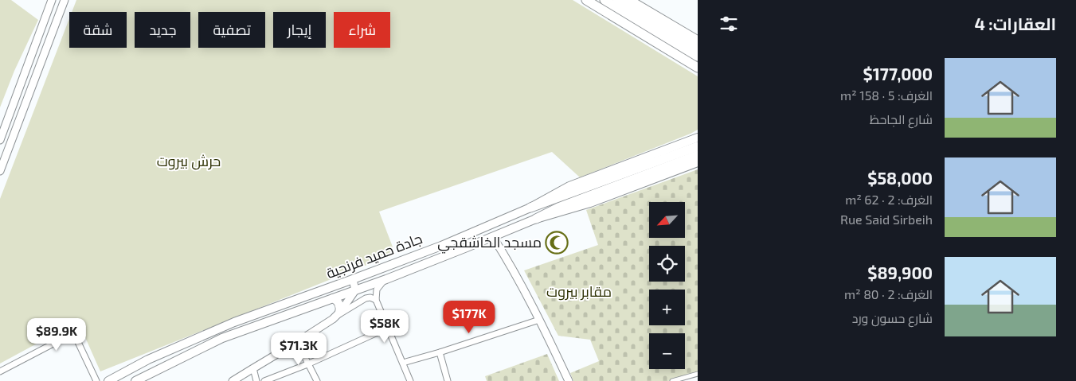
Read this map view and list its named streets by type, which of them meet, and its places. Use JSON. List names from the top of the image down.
{
  "streets": {
    "highway": ["جادة حميد فرنجية"]
  },
  "parks": ["حرش بيروت", "مقابر بيروت"],
  "places": {
    "mosque": ["مسجد الخاشقجي"]
  },
  "north": "bottom left",
  "page": {
    "heading": "العقارات: 4",
    "chip": [
      "شراء",
      "إيجار",
      "تصفية",
      "جديد",
      "شقة"
    ],
    "list": [
      {
        "name": "$177,000",
        "note": "الغرف: 5 · 158 m² · شارع الجاحظ"
      },
      {
        "name": "$58,000",
        "note": "الغرف: 2 · 62 m² · Rue Said Sirbeih"
      },
      {
        "name": "$89,900",
        "note": "الغرف: 2 · 80 m² · شارع حسون ورد"
      }
    ],
    "map_buttons": ["+", "−"],
    "price": [
      "$177K",
      "$58K",
      "$89.9K",
      "$71.3K"
    ]
  }
}
